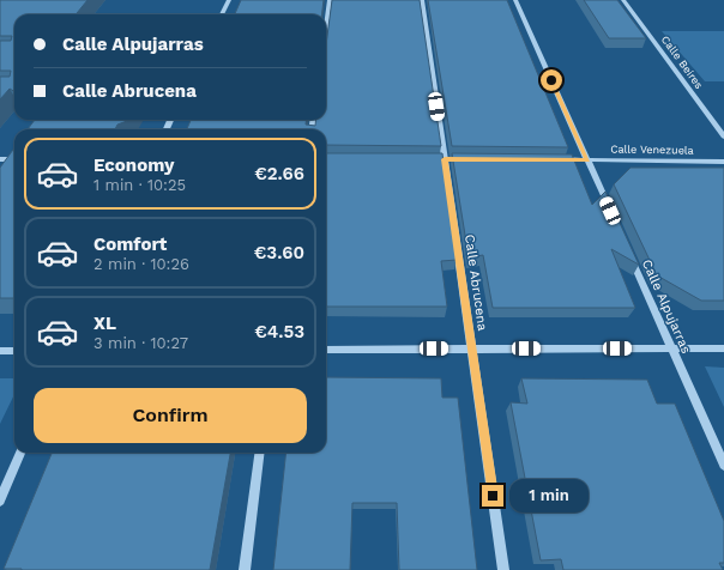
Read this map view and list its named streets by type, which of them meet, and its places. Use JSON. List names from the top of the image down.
{
  "streets": {
    "street": [
      "Calle Beires",
      "Calle Venezuela",
      "Calle Abrucena",
      "Calle Alpujarras"
    ]
  },
  "page": {
    "banner": ["Calle Alpujarras", "Calle Abrucena"],
    "list": [
      {
        "name": "Economy",
        "note": "1 min · 10:25",
        "value": "€2.66"
      },
      {
        "name": "Comfort",
        "note": "2 min · 10:26",
        "value": "€3.60"
      },
      {
        "name": "XL",
        "note": "3 min · 10:27",
        "value": "€4.53"
      }
    ],
    "buttons": "Confirm",
    "bubble": "1 min"
  }
}
